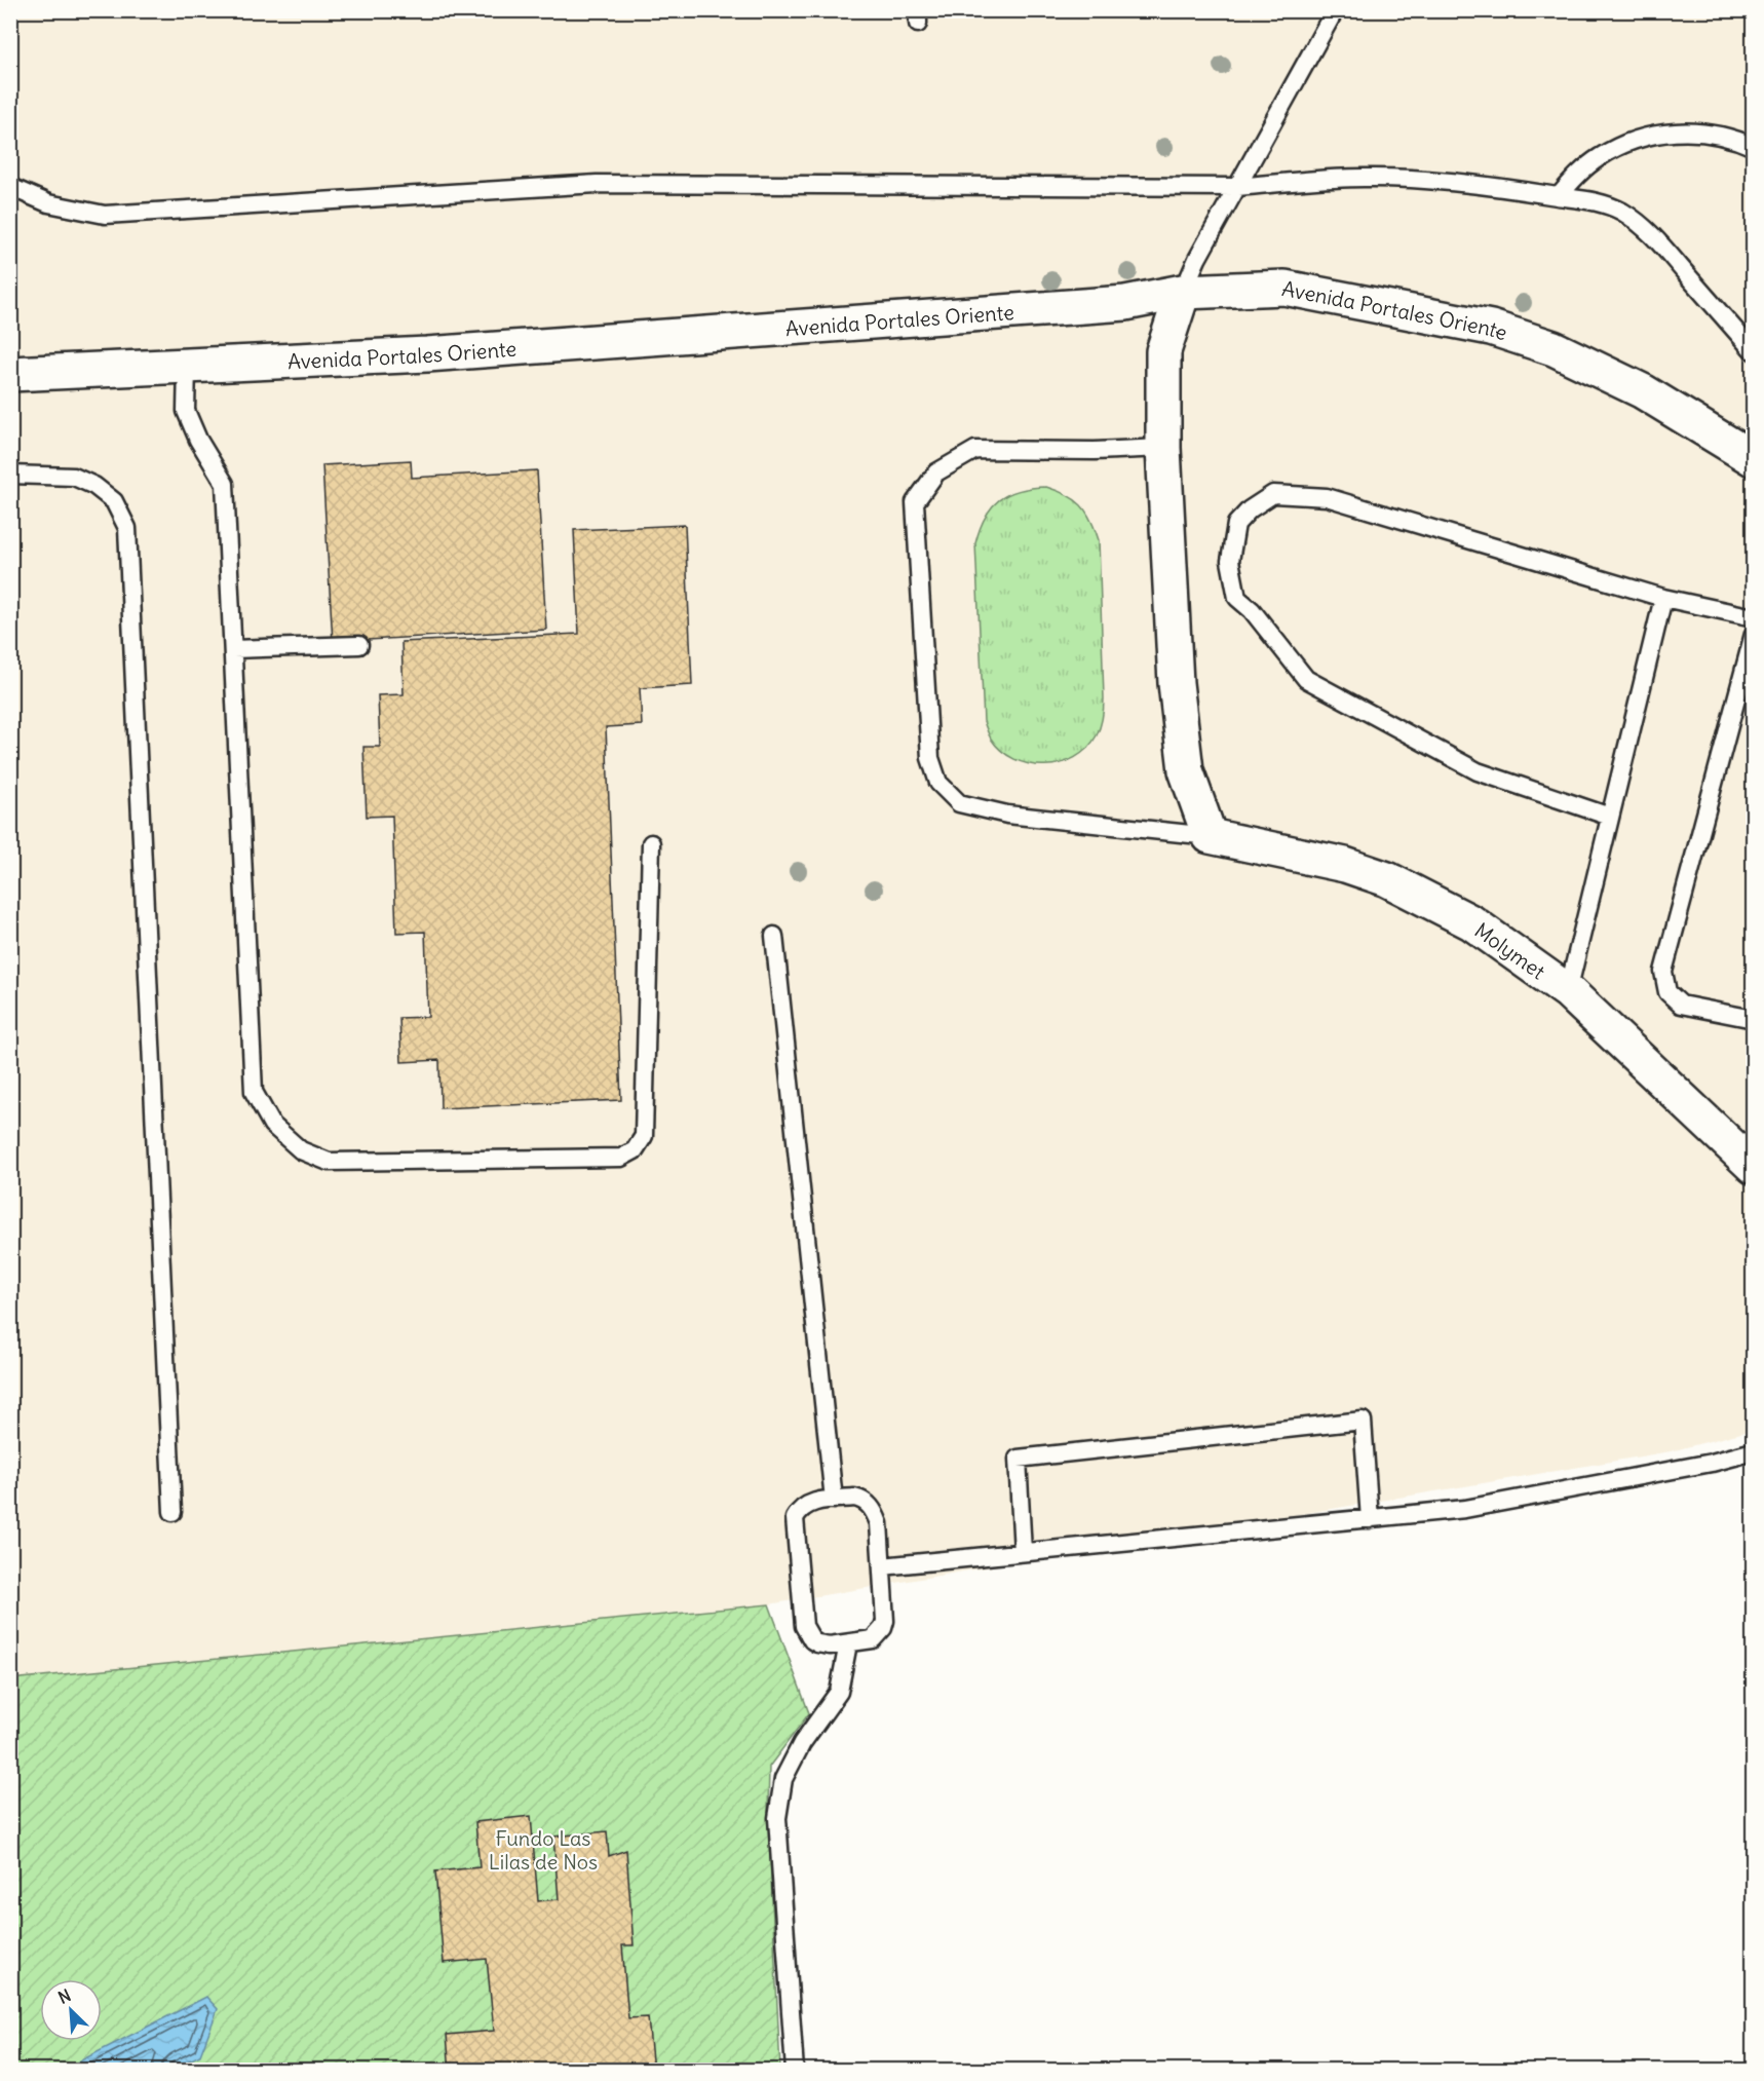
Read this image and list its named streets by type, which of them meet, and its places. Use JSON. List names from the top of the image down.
{
  "streets": {
    "street": ["Avenida Portales Oriente", "Molymet"]
  },
  "parks": ["Fundo Las Lilas de Nos"],
  "north": "top left"
}
